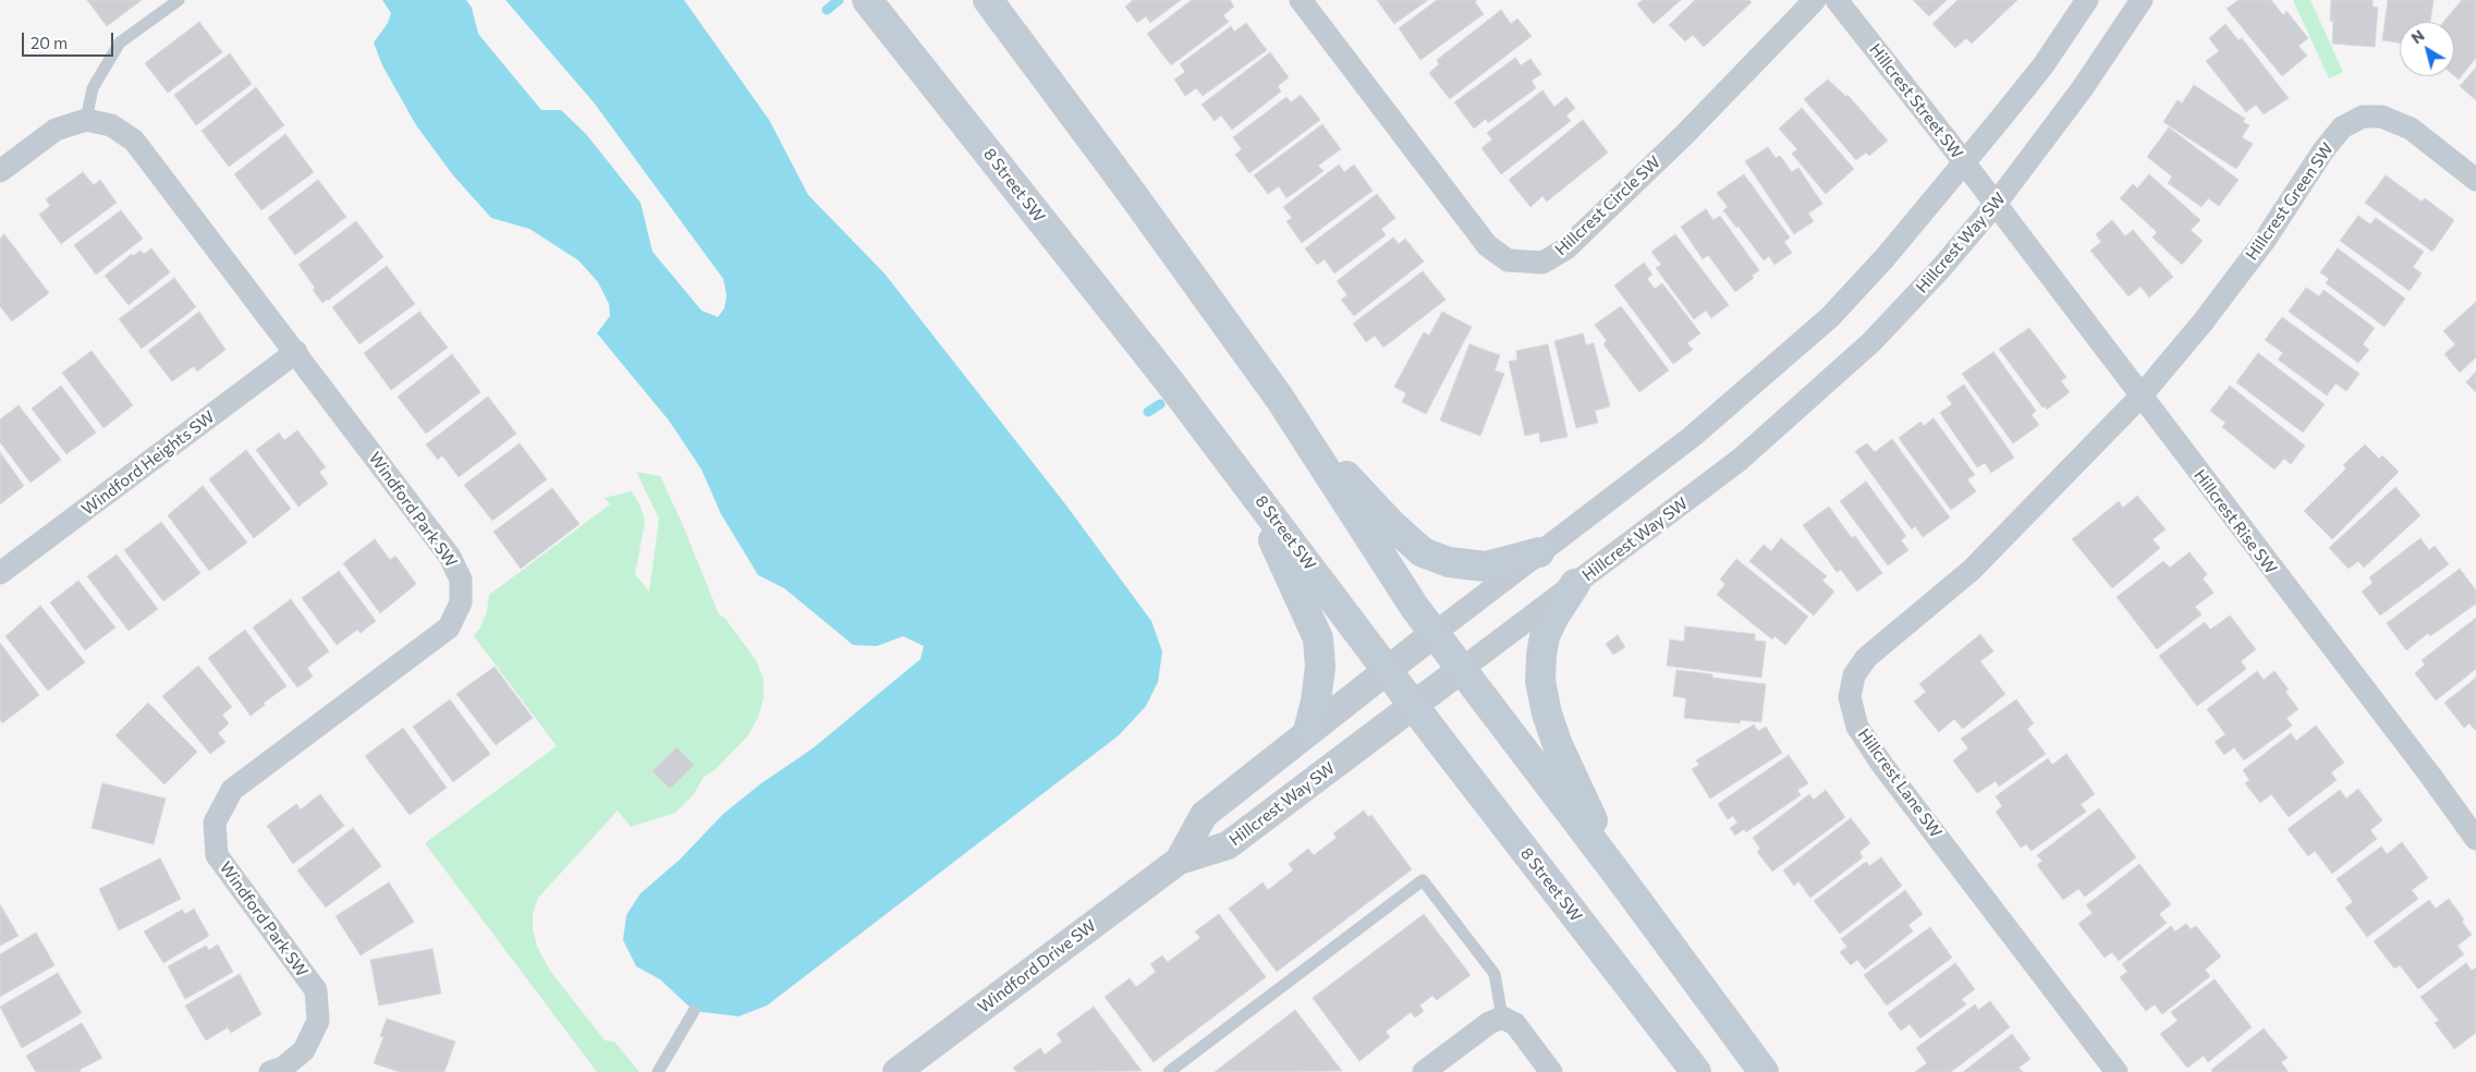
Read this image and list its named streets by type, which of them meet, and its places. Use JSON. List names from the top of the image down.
{
  "streets": {
    "main road": ["8 Street SW"],
    "street": [
      "Hillcrest Street SW",
      "Hillcrest Green SW",
      "Hillcrest Circle SW",
      "Hillcrest Way SW",
      "Windford Heights SW",
      "Windford Park SW",
      "Hillcrest Rise SW",
      "Hillcrest Lane SW",
      "Windford Drive SW"
    ]
  },
  "crossings": [
    ["Hillcrest Street SW", "Hillcrest Way SW"],
    ["Hillcrest Street SW", "Hillcrest Rise SW"],
    ["8 Street SW", "Hillcrest Way SW"],
    ["Hillcrest Green SW", "Hillcrest Rise SW"],
    ["Hillcrest Green SW", "Hillcrest Lane SW"],
    ["Hillcrest Way SW", "Hillcrest Rise SW"],
    ["Hillcrest Way SW", "Windford Drive SW"],
    ["Windford Heights SW", "Windford Park SW"],
    ["Hillcrest Rise SW", "Hillcrest Lane SW"]
  ],
  "scale_bar": "20 m",
  "north": "top left"
}
